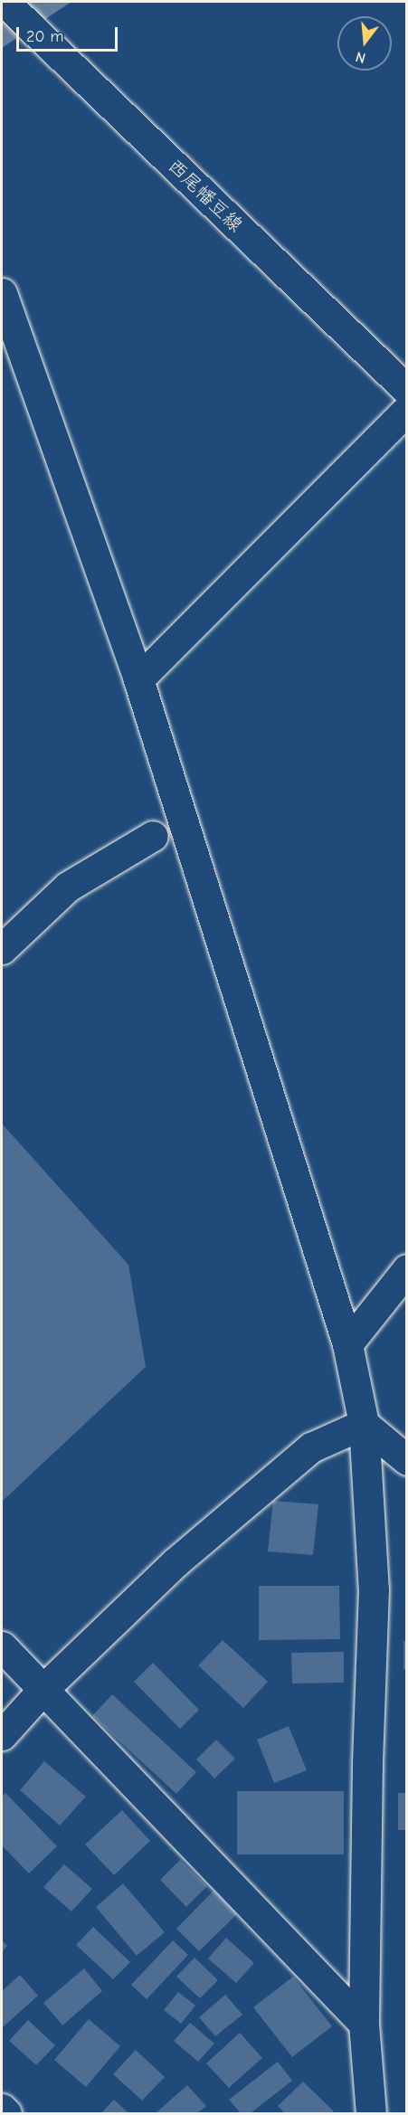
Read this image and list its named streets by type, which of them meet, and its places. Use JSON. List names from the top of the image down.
{
  "streets": {
    "street": ["西尾幡豆線"]
  },
  "scale_bar": "20 m",
  "north": "bottom"
}
